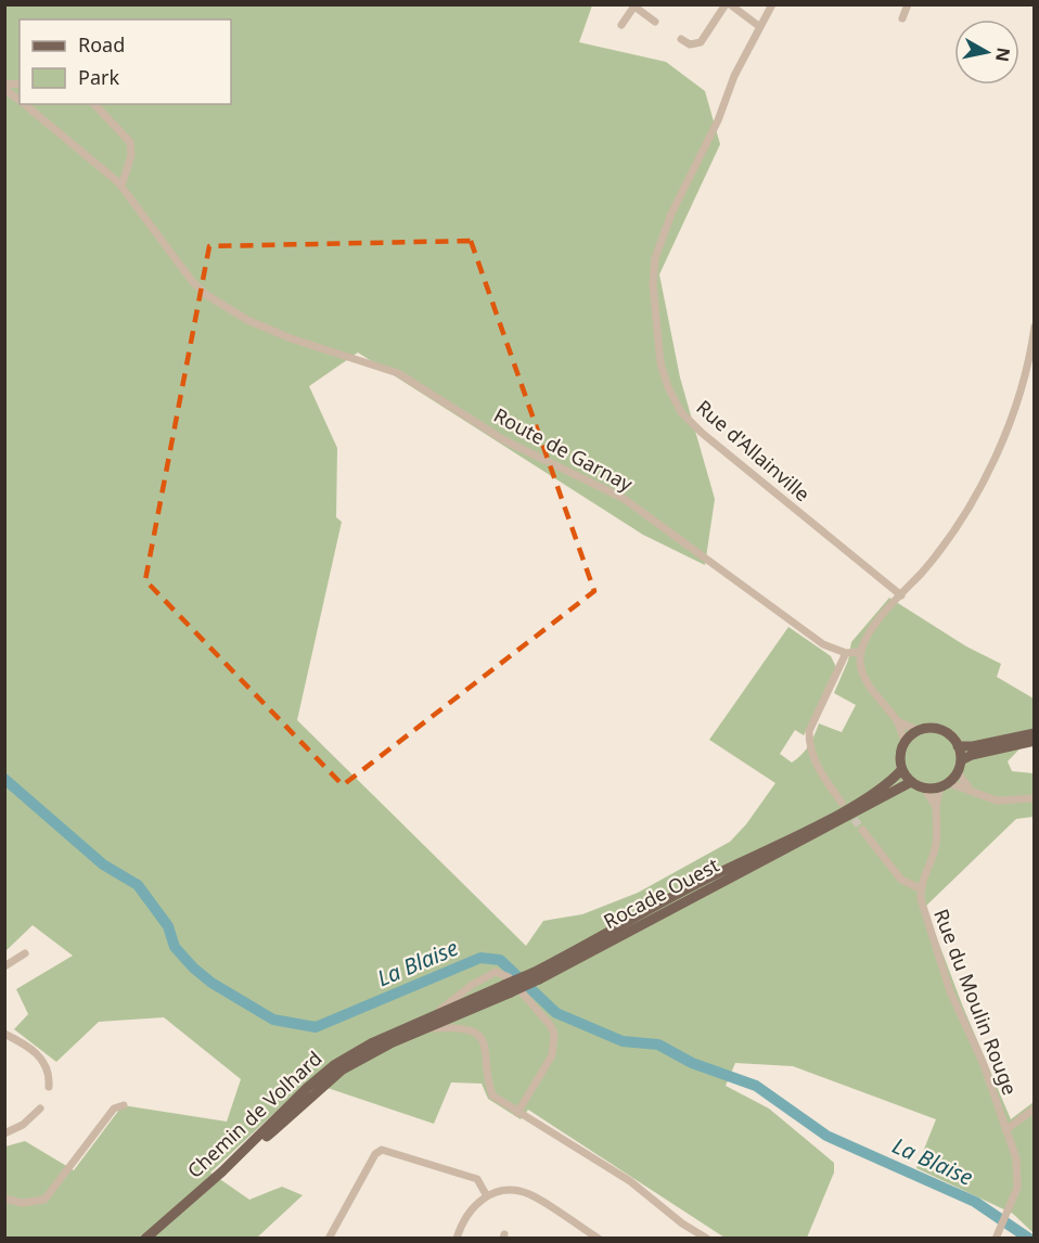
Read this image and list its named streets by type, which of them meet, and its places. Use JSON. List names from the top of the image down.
{
  "streets": {
    "main road": ["Rocade Ouest", "Chemin de Volhard"],
    "street": ["Route de Garnay", "Rue d'Allainville", "Rue du Moulin Rouge"]
  },
  "crossings": [
    ["Rocade Ouest", "Rue du Moulin Rouge"],
    ["Rocade Ouest", "Chemin de Volhard"]
  ],
  "water": ["La Blaise"],
  "legend": ["Road", "Park"],
  "north": "right"
}
